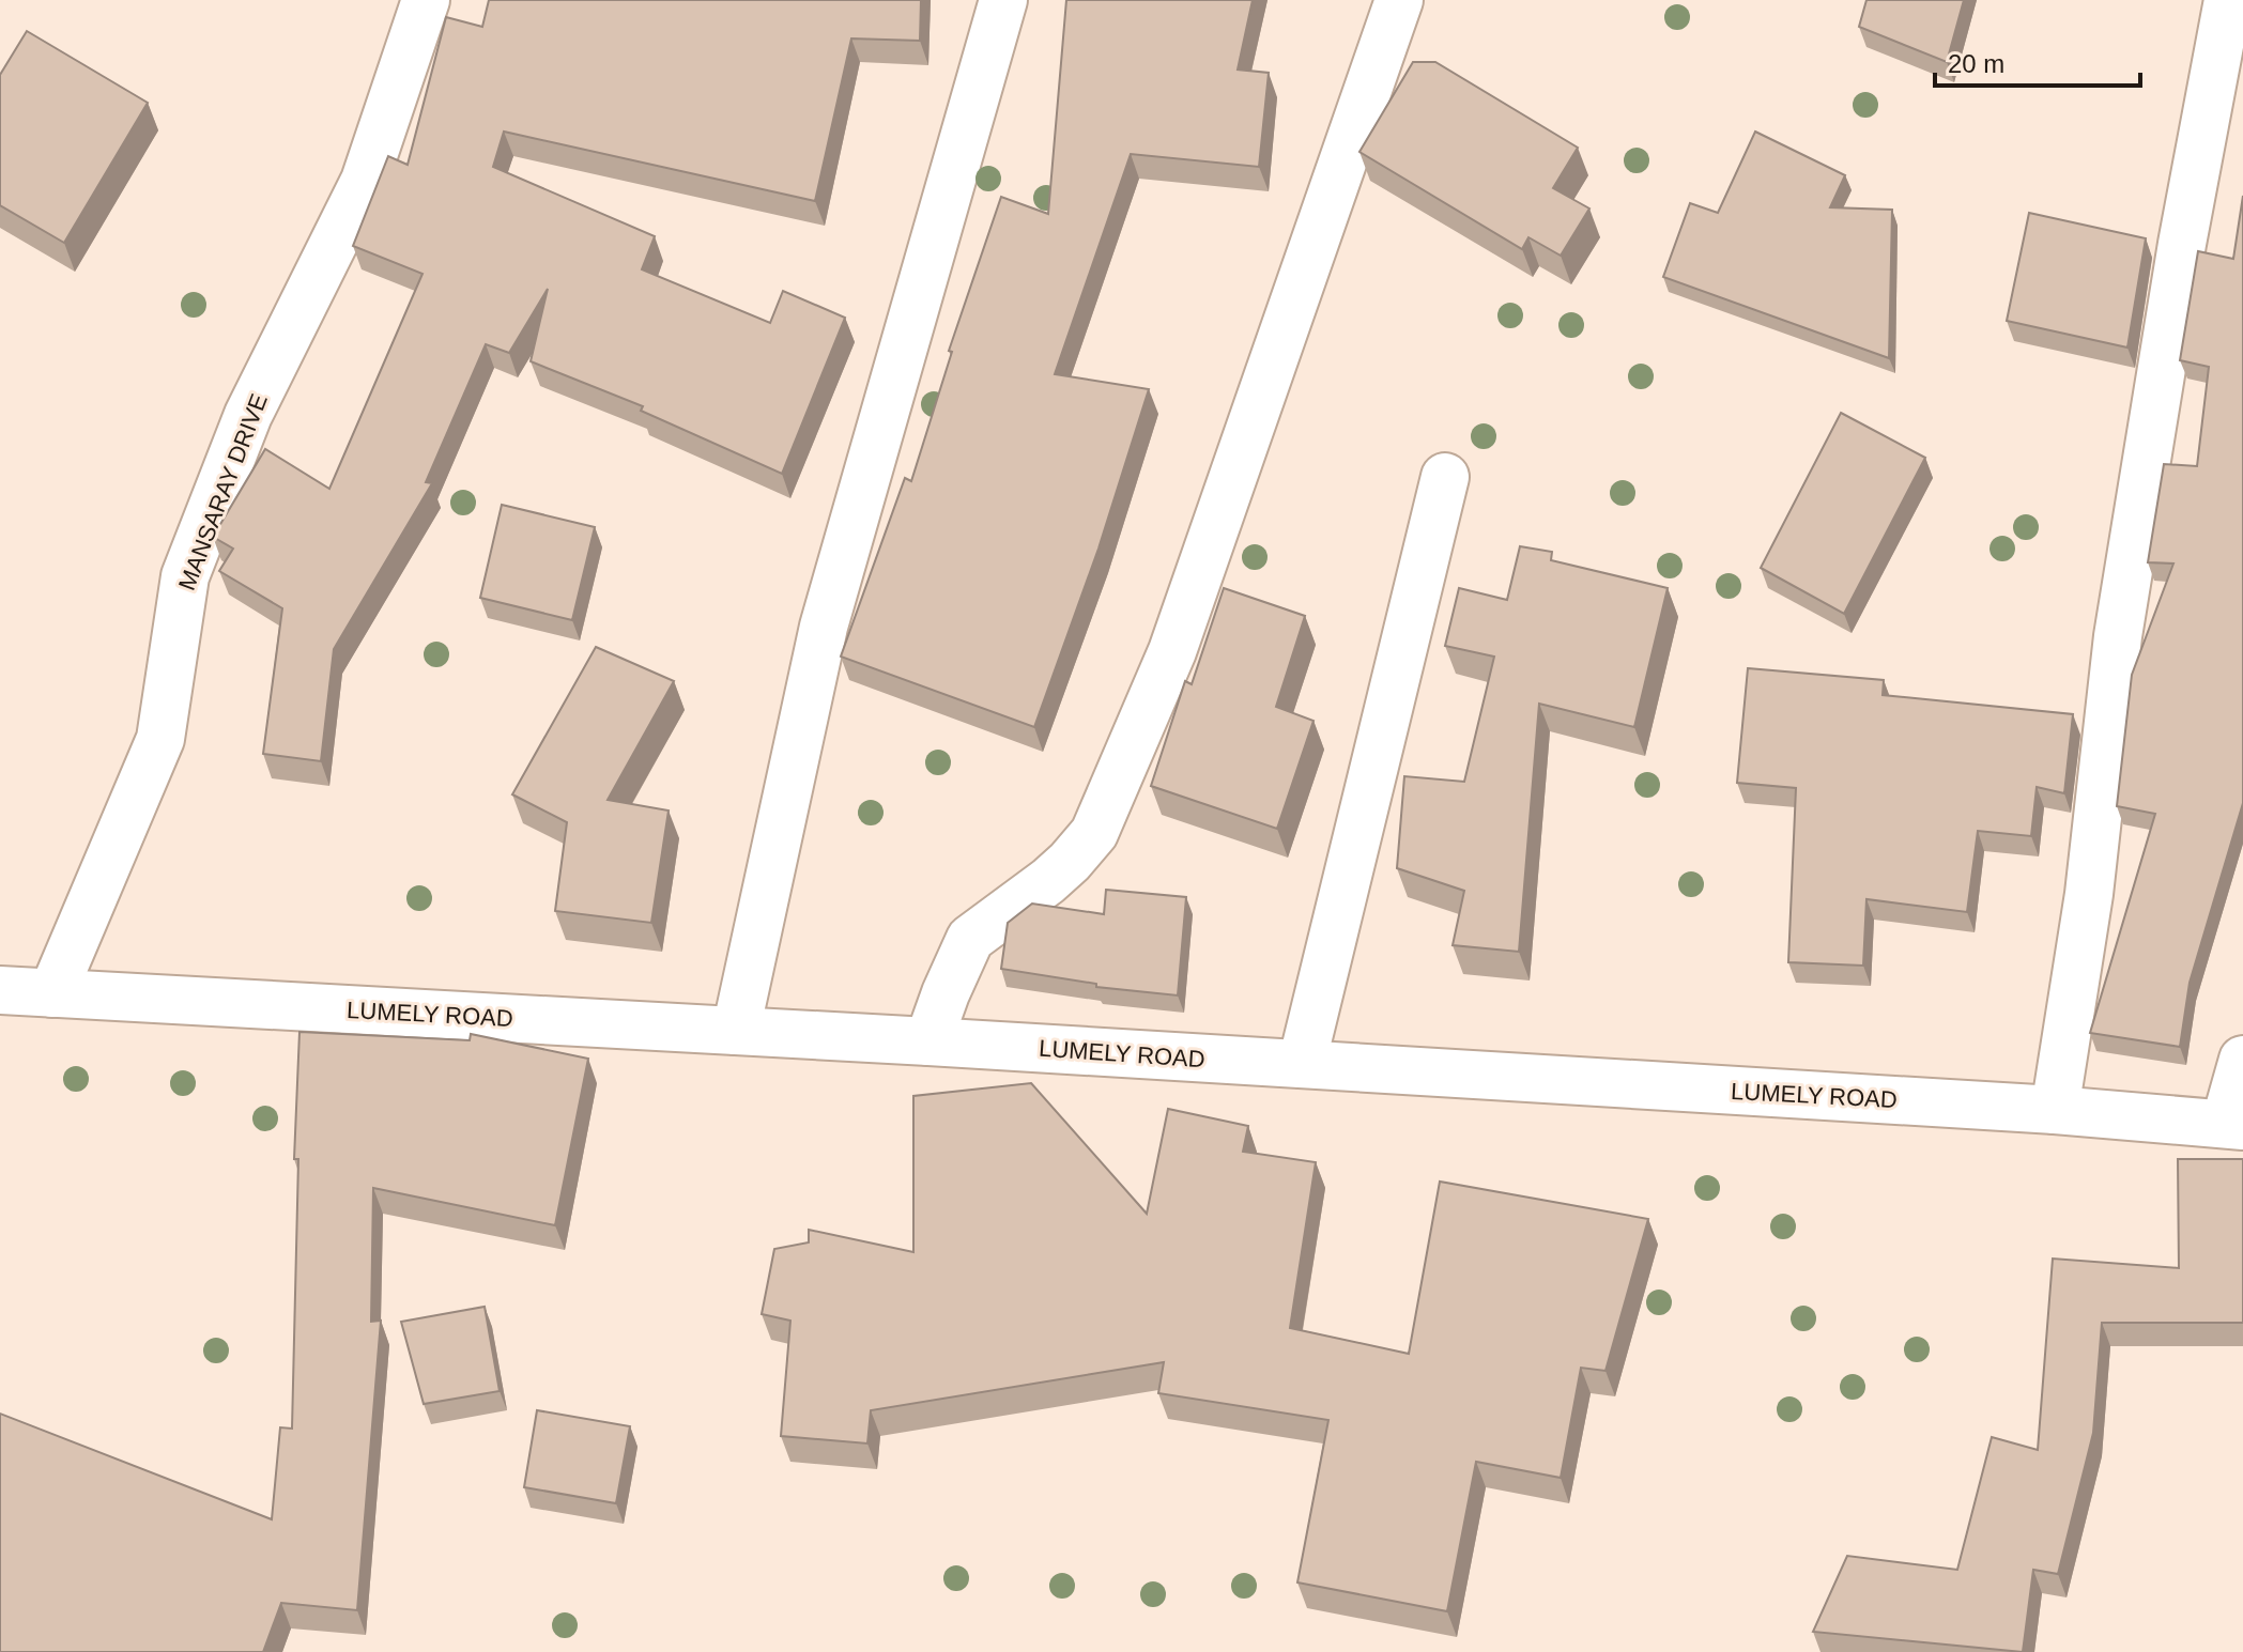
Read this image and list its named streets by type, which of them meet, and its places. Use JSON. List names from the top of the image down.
{
  "streets": {
    "street": ["MANSARAY DRIVE", "LUMELY ROAD"]
  },
  "crossings": [
    ["MANSARAY DRIVE", "LUMELY ROAD"]
  ],
  "scale_bar": "20 m"
}
